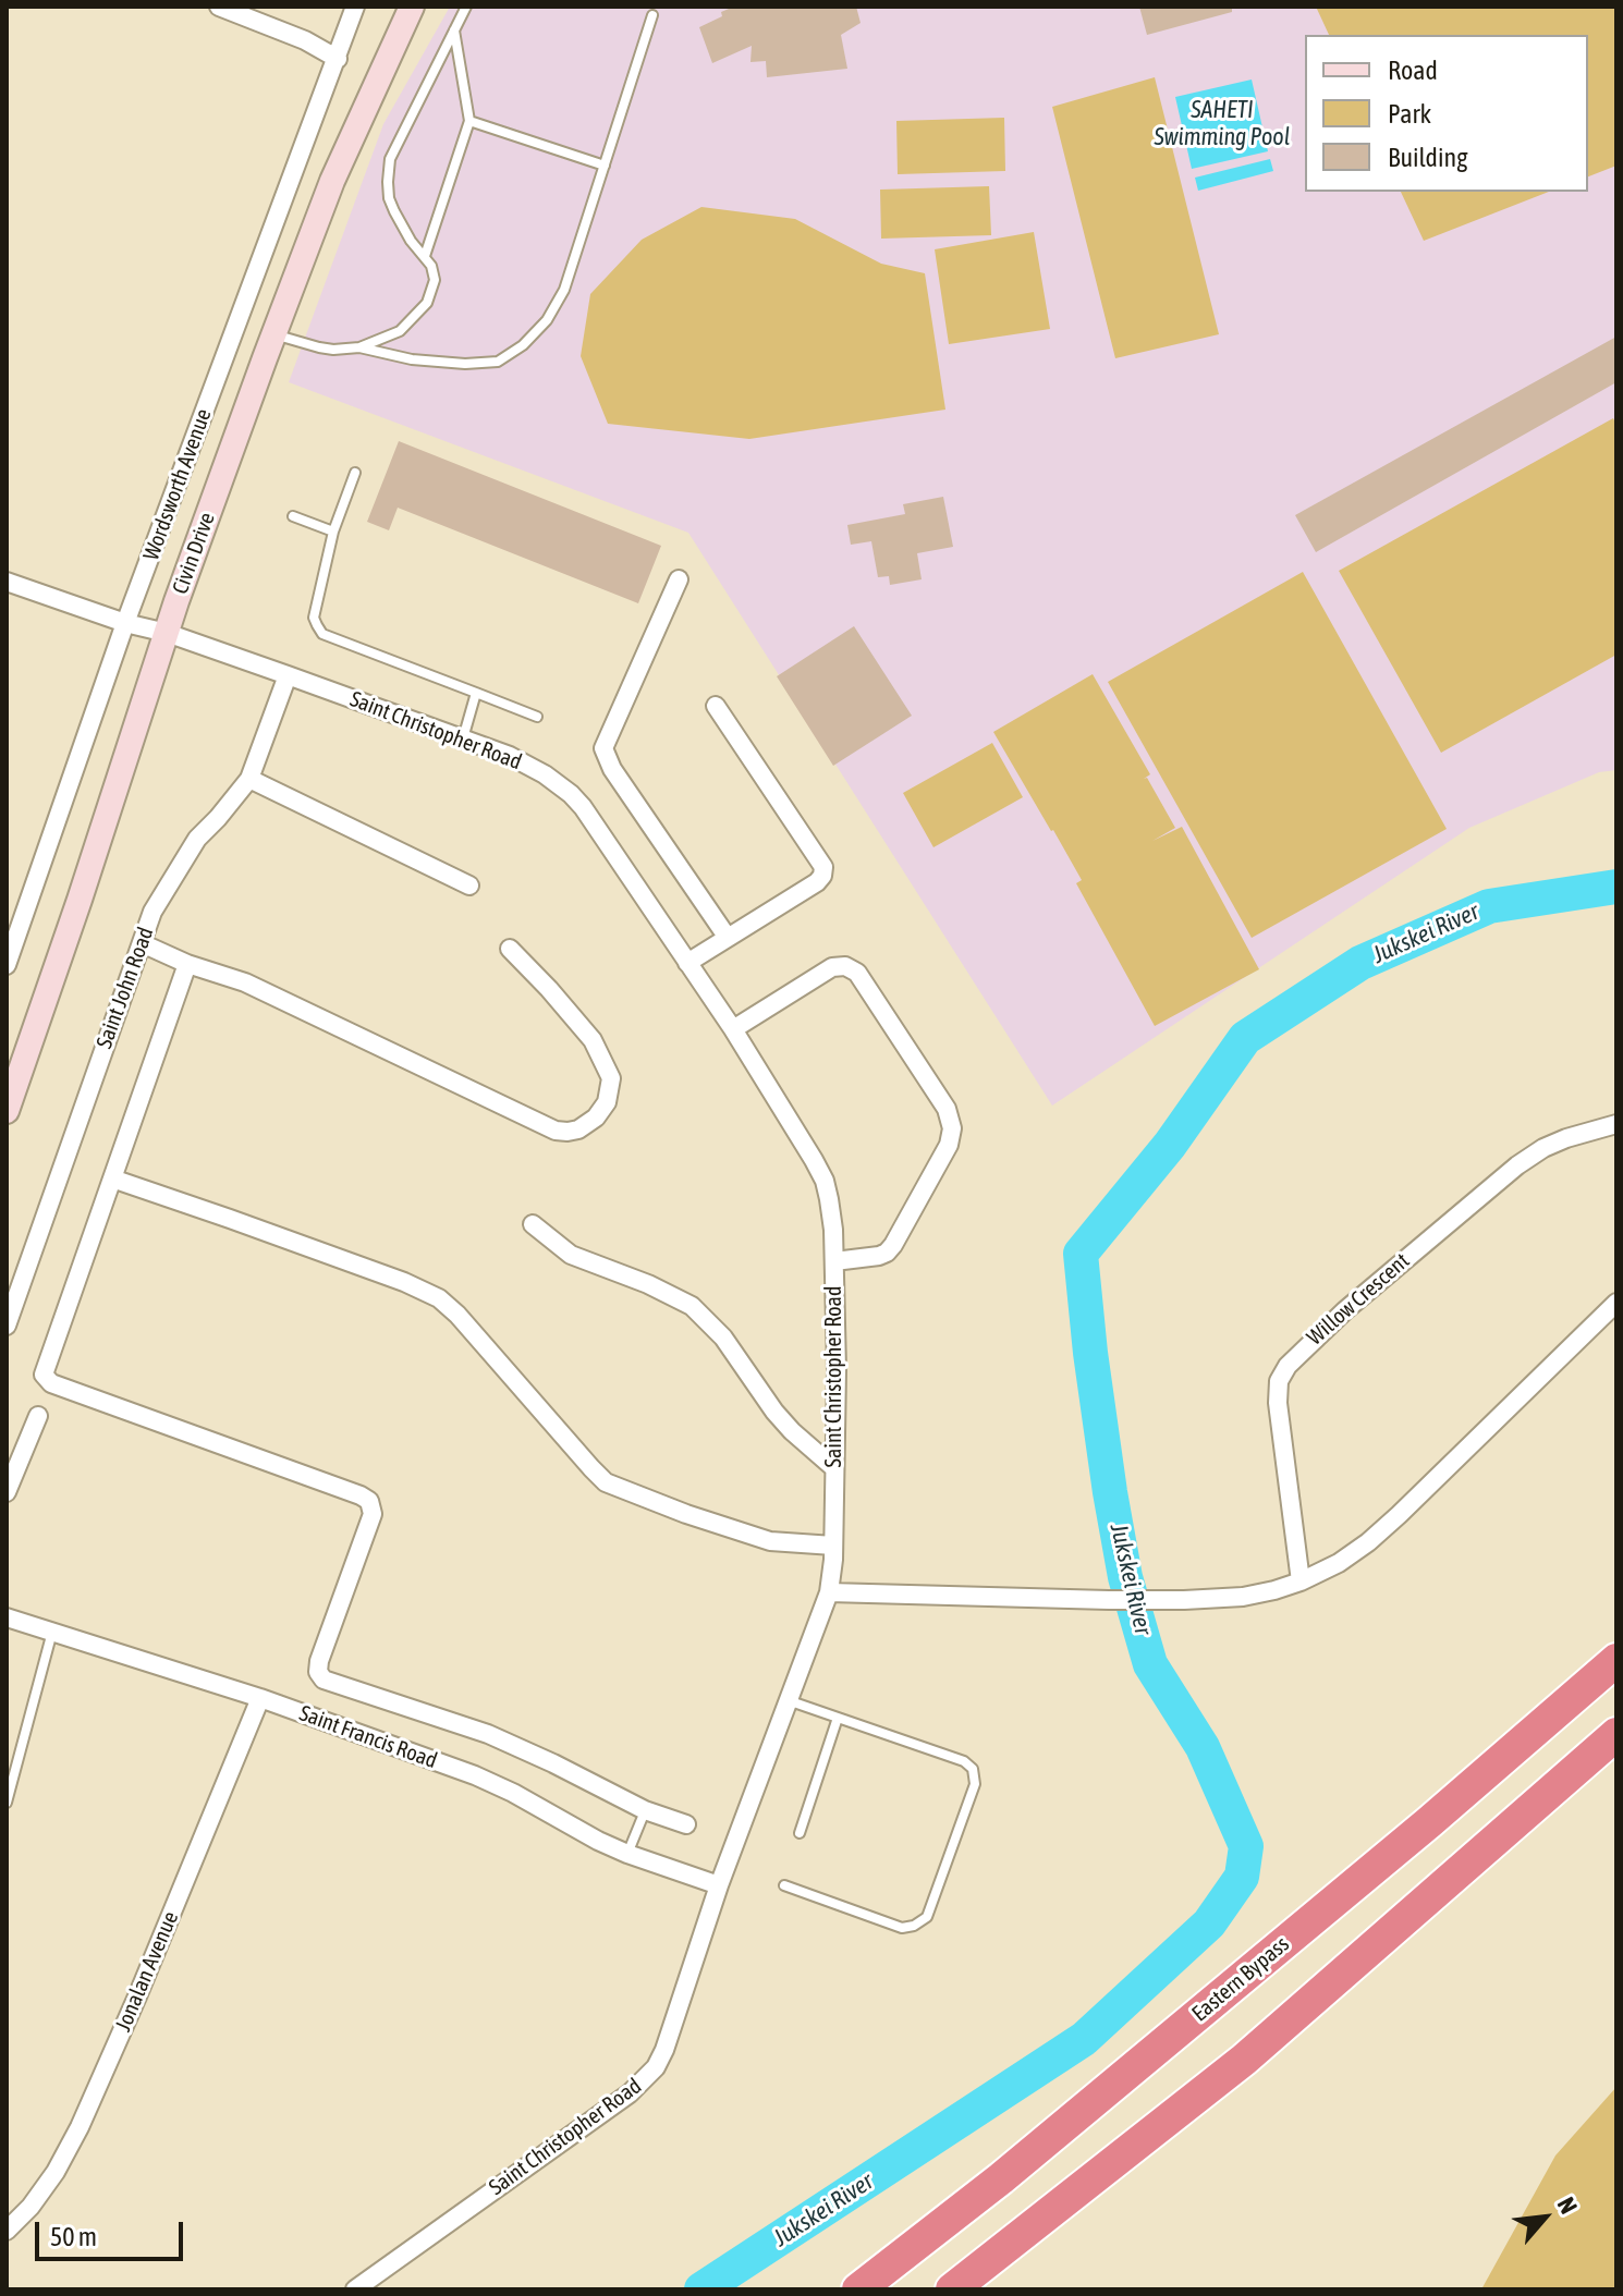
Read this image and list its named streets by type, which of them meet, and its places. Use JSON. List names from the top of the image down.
{
  "streets": {
    "highway": ["Eastern Bypass"],
    "main road": ["Civin Drive"],
    "street": [
      "Wordsworth Avenue",
      "Saint Christopher Road",
      "Saint John Road",
      "Willow Crescent",
      "Saint Francis Road",
      "Jonalan Avenue"
    ]
  },
  "crossings": [
    ["Wordsworth Avenue", "Saint Christopher Road"],
    ["Civin Drive", "Saint Christopher Road"],
    ["Saint Christopher Road", "Saint John Road"],
    ["Saint Christopher Road", "Saint Francis Road"],
    ["Saint Francis Road", "Jonalan Avenue"]
  ],
  "water": ["SAHETI Swimming Pool", "Jukskei River"],
  "legend": ["Road", "Park", "Building"],
  "scale_bar": "50 m",
  "north": "top right"
}
